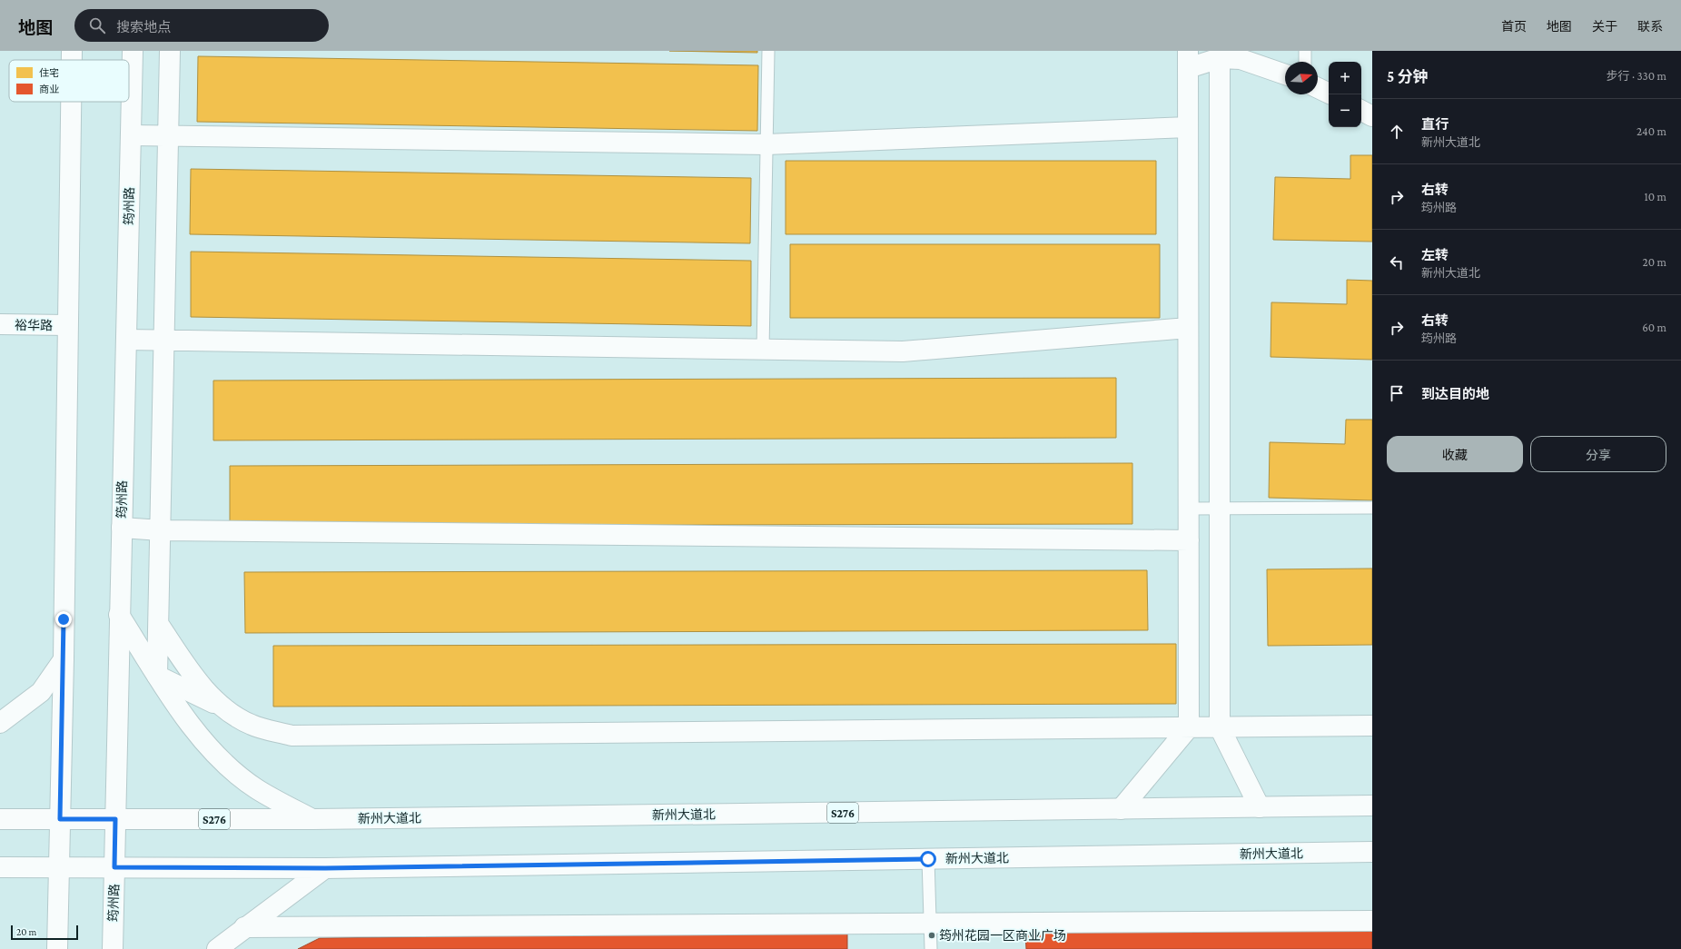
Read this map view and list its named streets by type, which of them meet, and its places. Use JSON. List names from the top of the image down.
{
  "streets": {
    "street": [
      "筠州路",
      "裕华路",
      "S276",
      "新州大道北"
    ]
  },
  "crossings": [
    ["筠州路", "新州大道北"],
    ["S276", "新州大道北"]
  ],
  "places": ["筠州花园一区商业广场"],
  "legend": ["住宅", "商业"],
  "scale_bar": "20 m",
  "north": "right",
  "page": {
    "header": "地图",
    "search": "搜索地点",
    "nav": [
      "首页",
      "地图",
      "关于",
      "联系"
    ],
    "heading": ["5 分钟", "步行 · 330 m"],
    "map_buttons": ["+", "−"],
    "list": [
      ["直行", "新州大道北", "240 m"],
      ["右转", "筠州路", "10 m"],
      ["左转", "新州大道北", "20 m"],
      ["右转", "筠州路", "60 m"],
      "到达目的地"
    ],
    "buttons": ["收藏", "分享"],
    "scale": "20 m"
  }
}
